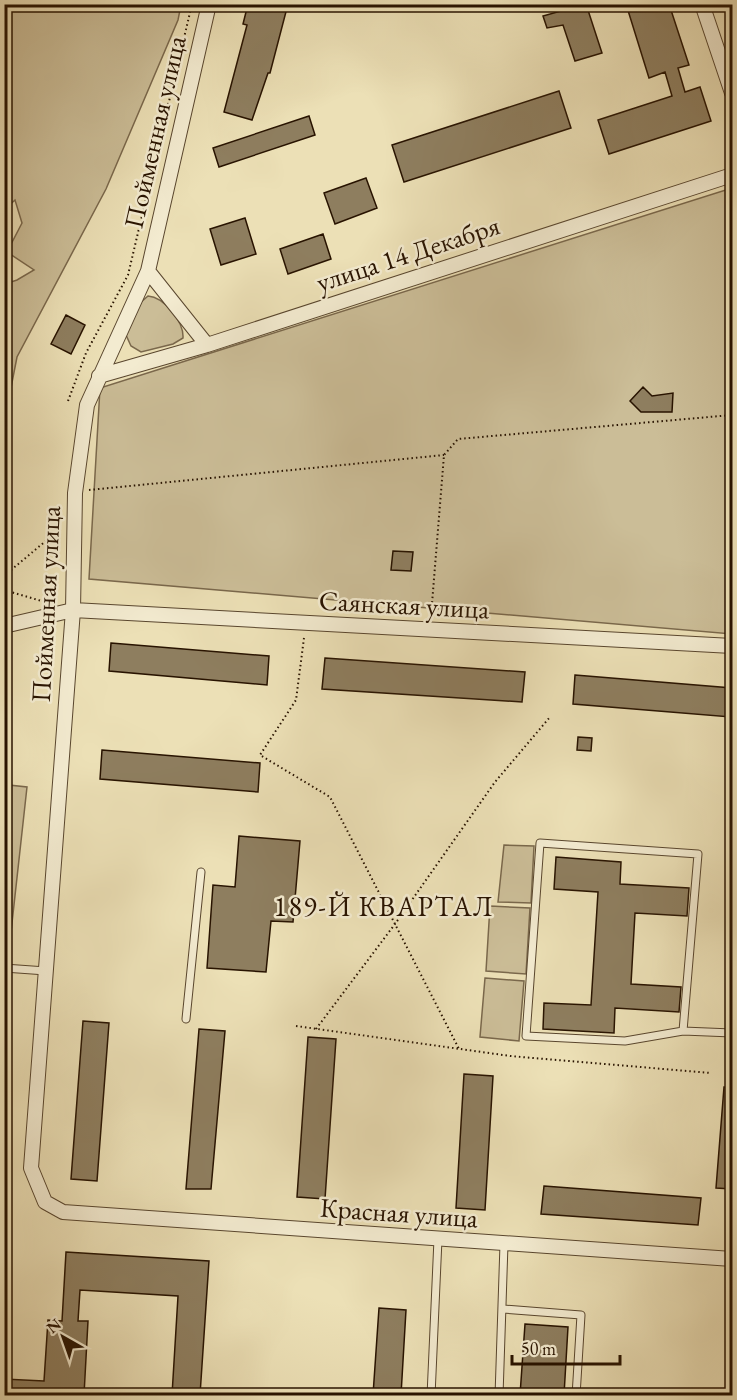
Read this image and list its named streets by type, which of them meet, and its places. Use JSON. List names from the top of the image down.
{
  "streets": {
    "street": [
      "Пойменная улица",
      "улица 14 Декабря",
      "Саянская улица",
      "Красная улица"
    ]
  },
  "crossings": [
    ["Пойменная улица", "улица 14 Декабря"],
    ["Пойменная улица", "Саянская улица"],
    ["Пойменная улица", "Красная улица"]
  ],
  "districts": ["189-Й КВАРТАЛ"],
  "scale_bar": "50 m",
  "north": "top left"
}
